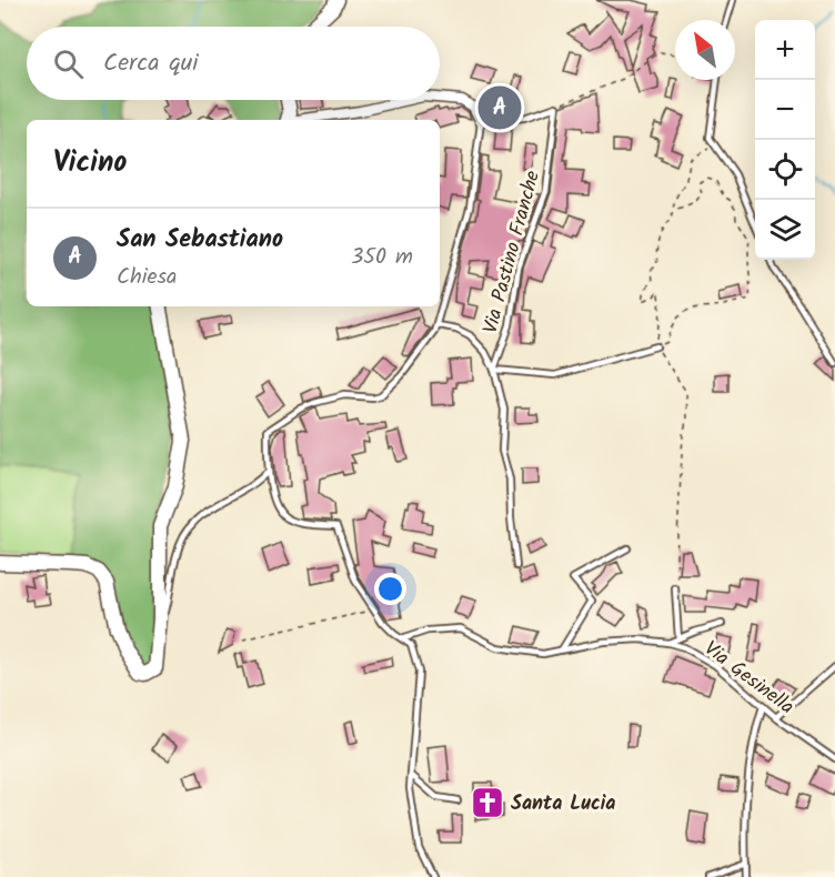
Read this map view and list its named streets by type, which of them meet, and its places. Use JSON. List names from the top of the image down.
{
  "streets": {
    "lane": ["Via Pastino Franche", "Via Gesinella"]
  },
  "places": {
    "church": ["Santa Lucia"]
  },
  "north": "top left",
  "page": {
    "map_buttons": ["+", "−"],
    "search": "Cerca qui",
    "pins": "A",
    "heading": "Vicino",
    "list": [
      {
        "mark": "A",
        "name": "San Sebastiano",
        "note": "Chiesa",
        "value": "350 m"
      }
    ]
  }
}
